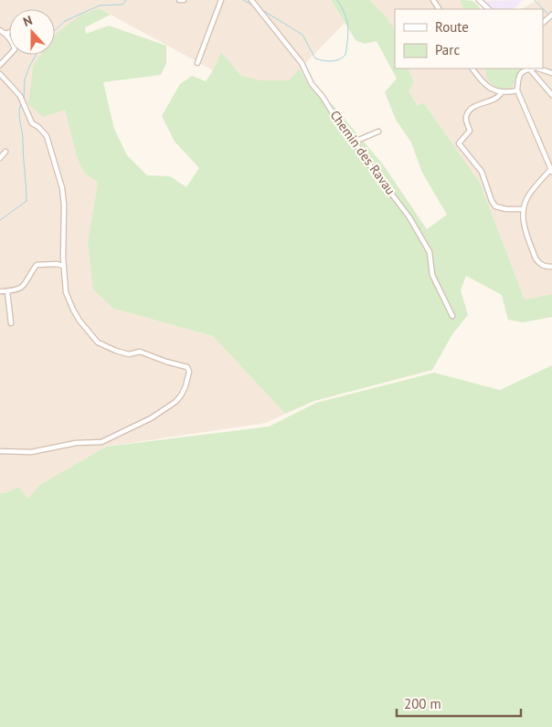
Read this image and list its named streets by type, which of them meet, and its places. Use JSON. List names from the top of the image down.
{
  "streets": {
    "street": ["Chemin des Ravau"]
  },
  "legend": ["Route", "Parc"],
  "scale_bar": "200 m",
  "north": "top"
}
